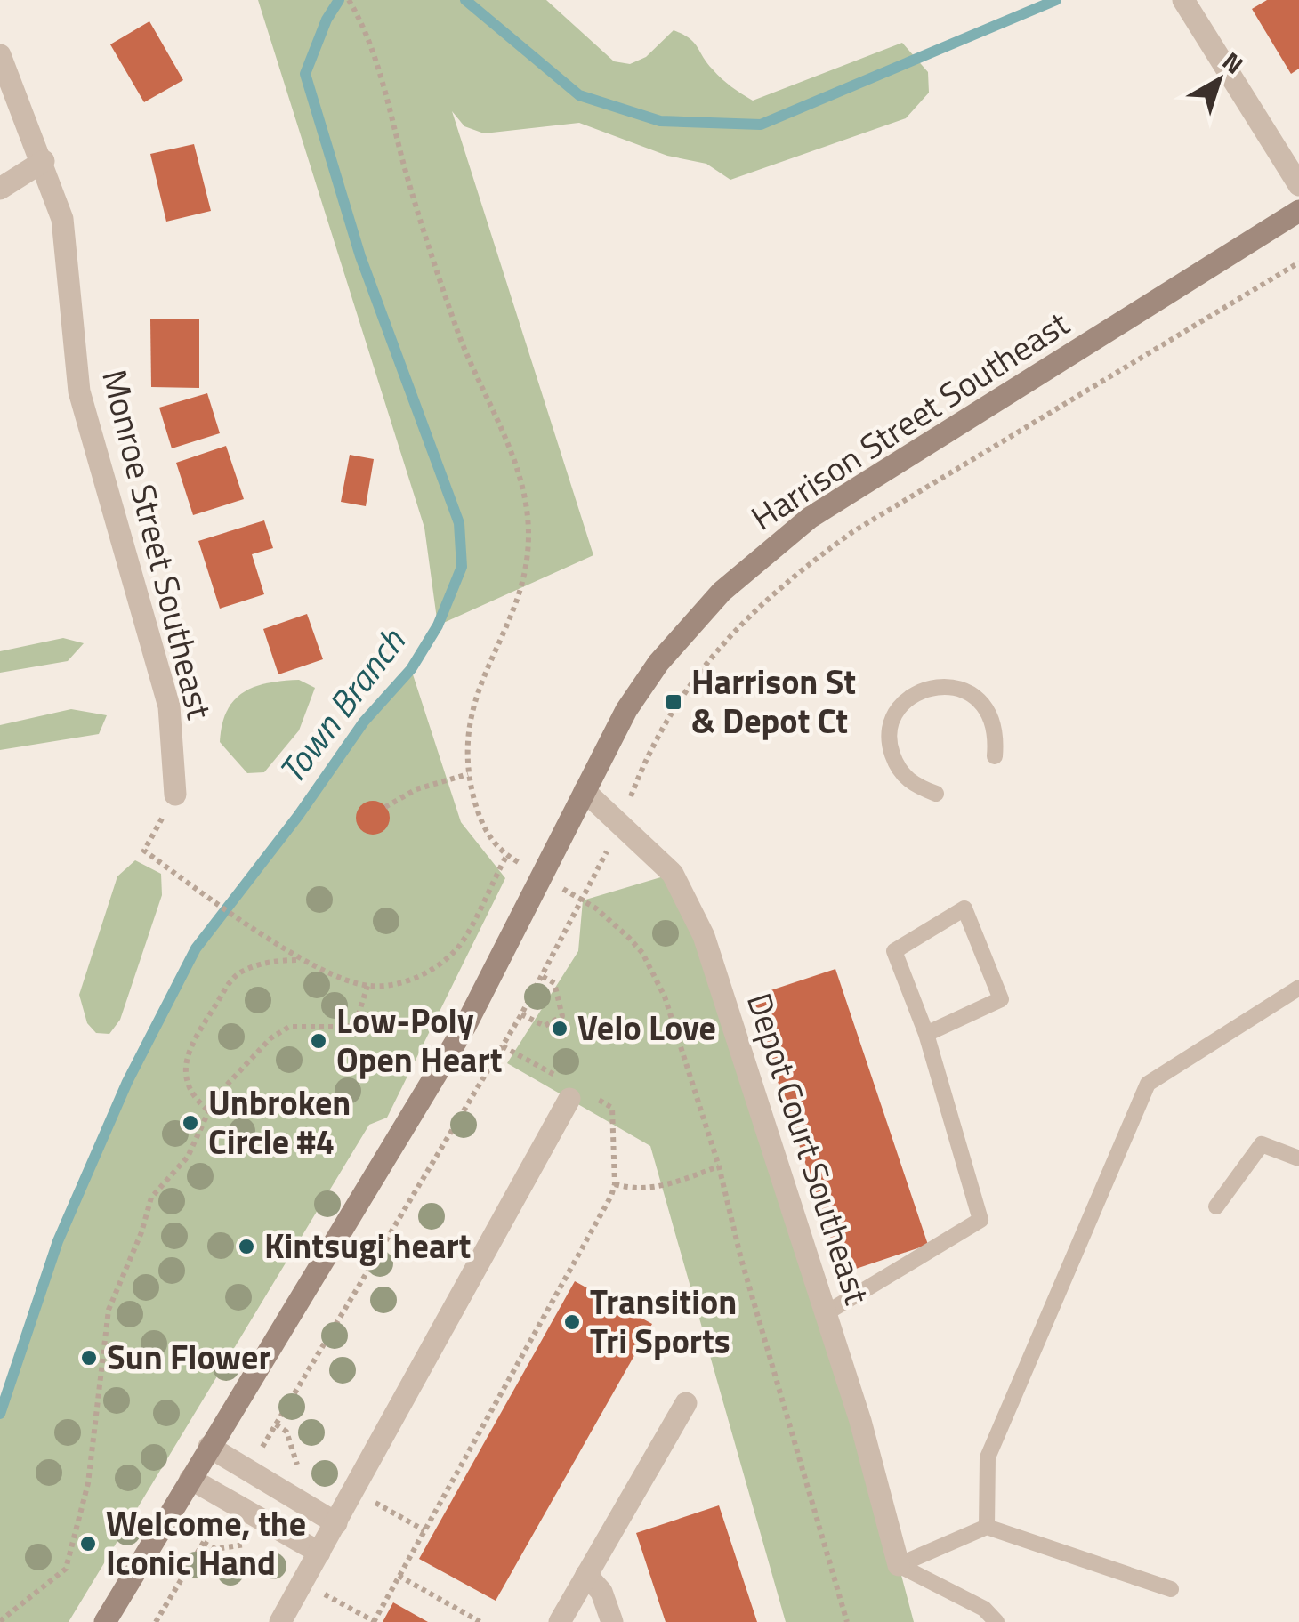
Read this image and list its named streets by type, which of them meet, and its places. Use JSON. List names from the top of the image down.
{
  "streets": {
    "street": ["Harrison Street Southeast", "Monroe Street Southeast", "Depot Court Southeast"]
  },
  "crossings": [
    ["Harrison Street Southeast", "Depot Court Southeast"]
  ],
  "water": ["Town Branch"],
  "places": {
    "transit": ["Harrison St & Depot Ct"],
    "other": [
      "Velo Love",
      "Low-Poly Open Heart",
      "Unbroken Circle #4",
      "Kintsugi heart",
      "Transition Tri Sports",
      "Sun Flower",
      "Welcome, the Iconic Hand"
    ]
  },
  "north": "top right"
}
